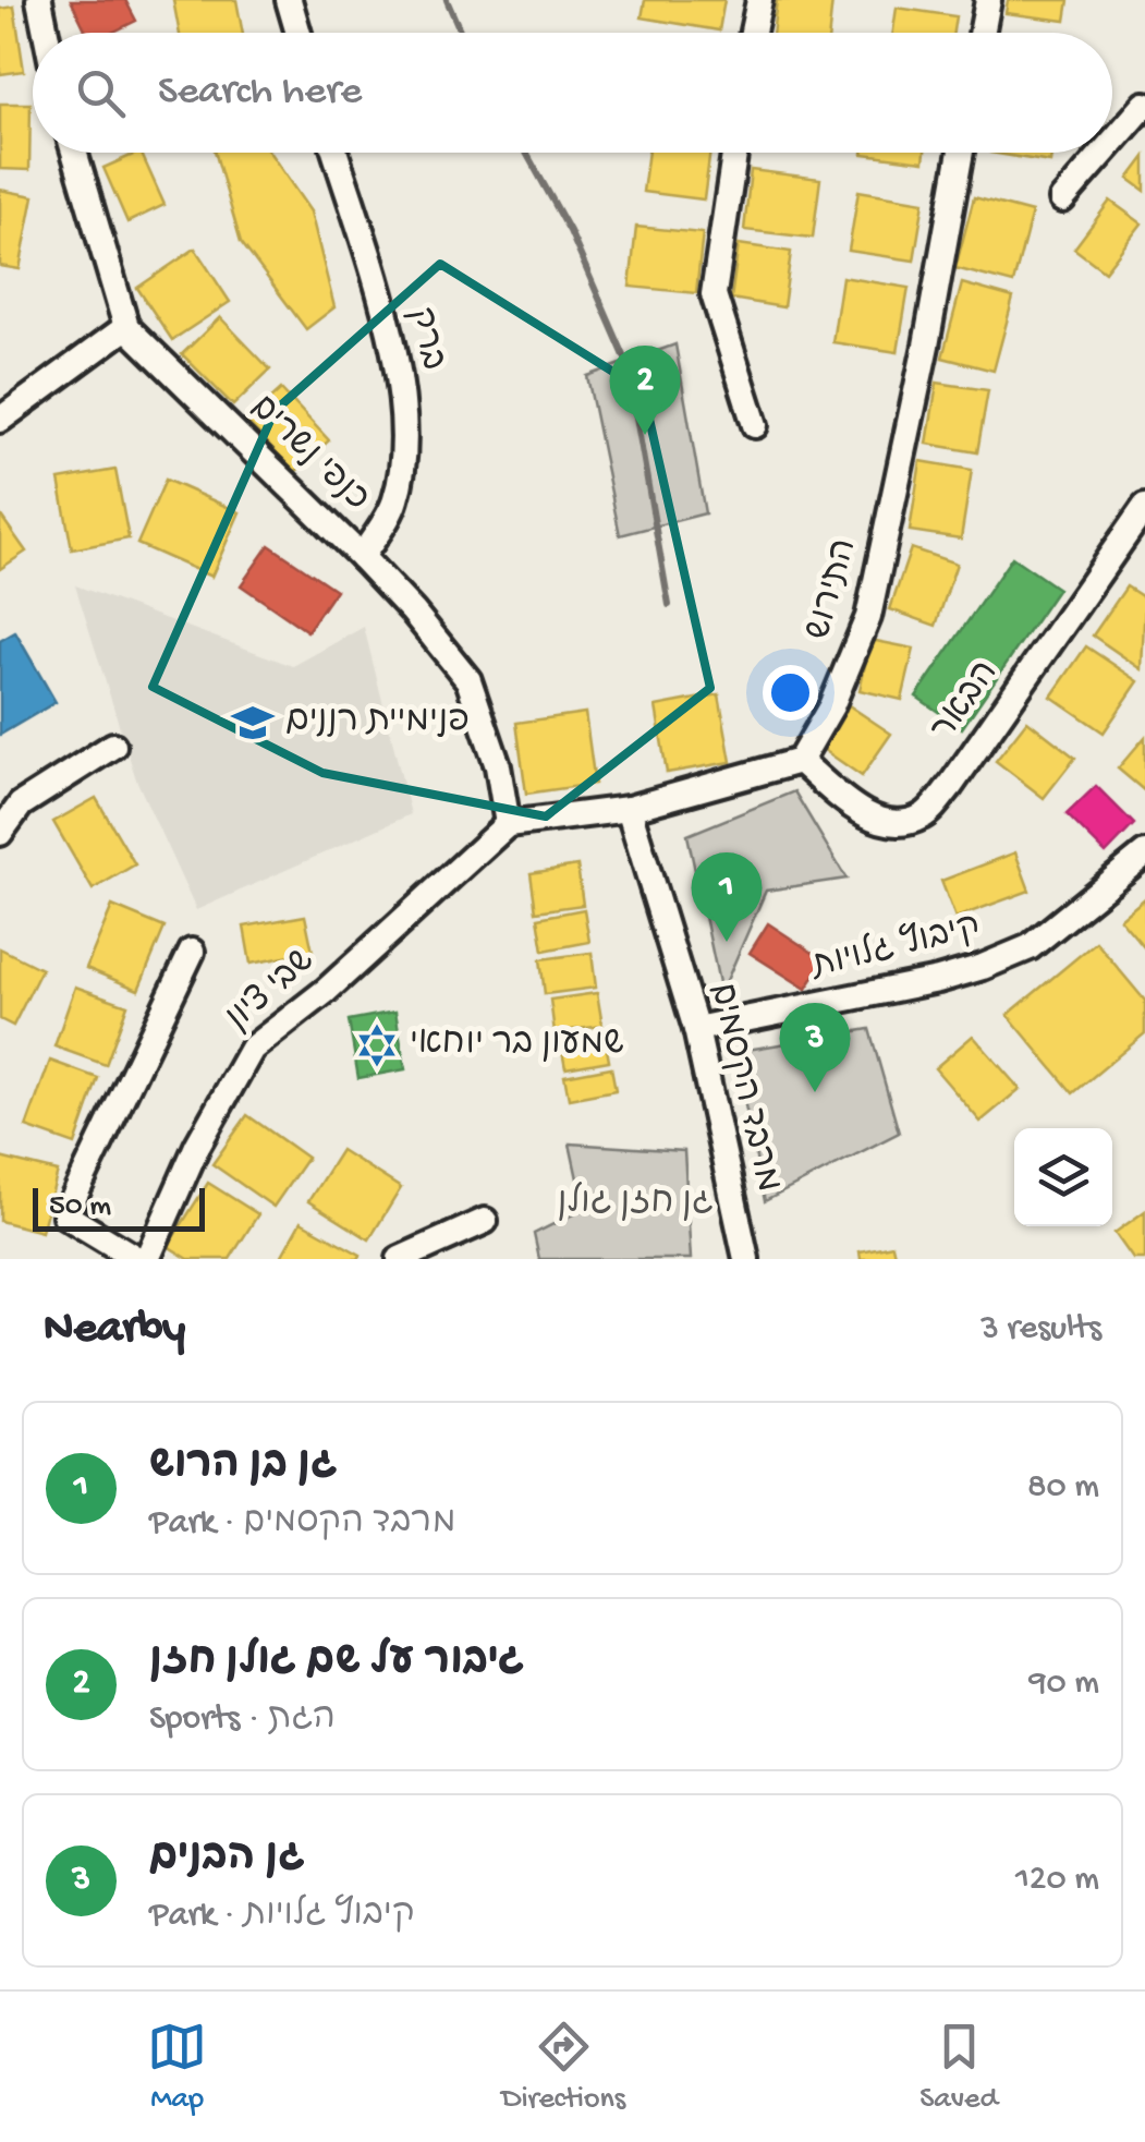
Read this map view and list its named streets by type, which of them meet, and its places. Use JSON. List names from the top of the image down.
{
  "streets": {
    "street": [
      "ברק",
      "כנפי נשרים",
      "התירוש",
      "הבאר",
      "קיבוץ גלויות",
      "שבי ציון",
      "מרבד הקסמים"
    ]
  },
  "crossings": [
    ["ברק", "כנפי נשרים"],
    ["כנפי נשרים", "שבי ציון"],
    ["התירוש", "הבאר"],
    ["קיבוץ גלויות", "מרבד הקסמים"]
  ],
  "parks": ["גן חזן גולן"],
  "places": {
    "school or university": ["פנימיית רננים"],
    "synagogue": ["שמעון בר יוחאי"]
  },
  "scale_bar": "50 m",
  "page": {
    "search": "Search here",
    "pins": ["2", "1", "3"],
    "scale": "50 m",
    "heading": ["Nearby", "3 results"],
    "list": [
      {
        "mark": "1",
        "name": "גן בן הרוש",
        "note": "Park · מרבד הקסמים",
        "value": "80 m"
      },
      {
        "mark": "2",
        "name": "גיבור על שם גולן חזן",
        "note": "Sports · הגת",
        "value": "90 m"
      },
      {
        "mark": "3",
        "name": "גן הבנים",
        "note": "Park · קיבוץ גלויות",
        "value": "120 m"
      }
    ],
    "nav": ["Map", "Directions", "Saved"]
  }
}
